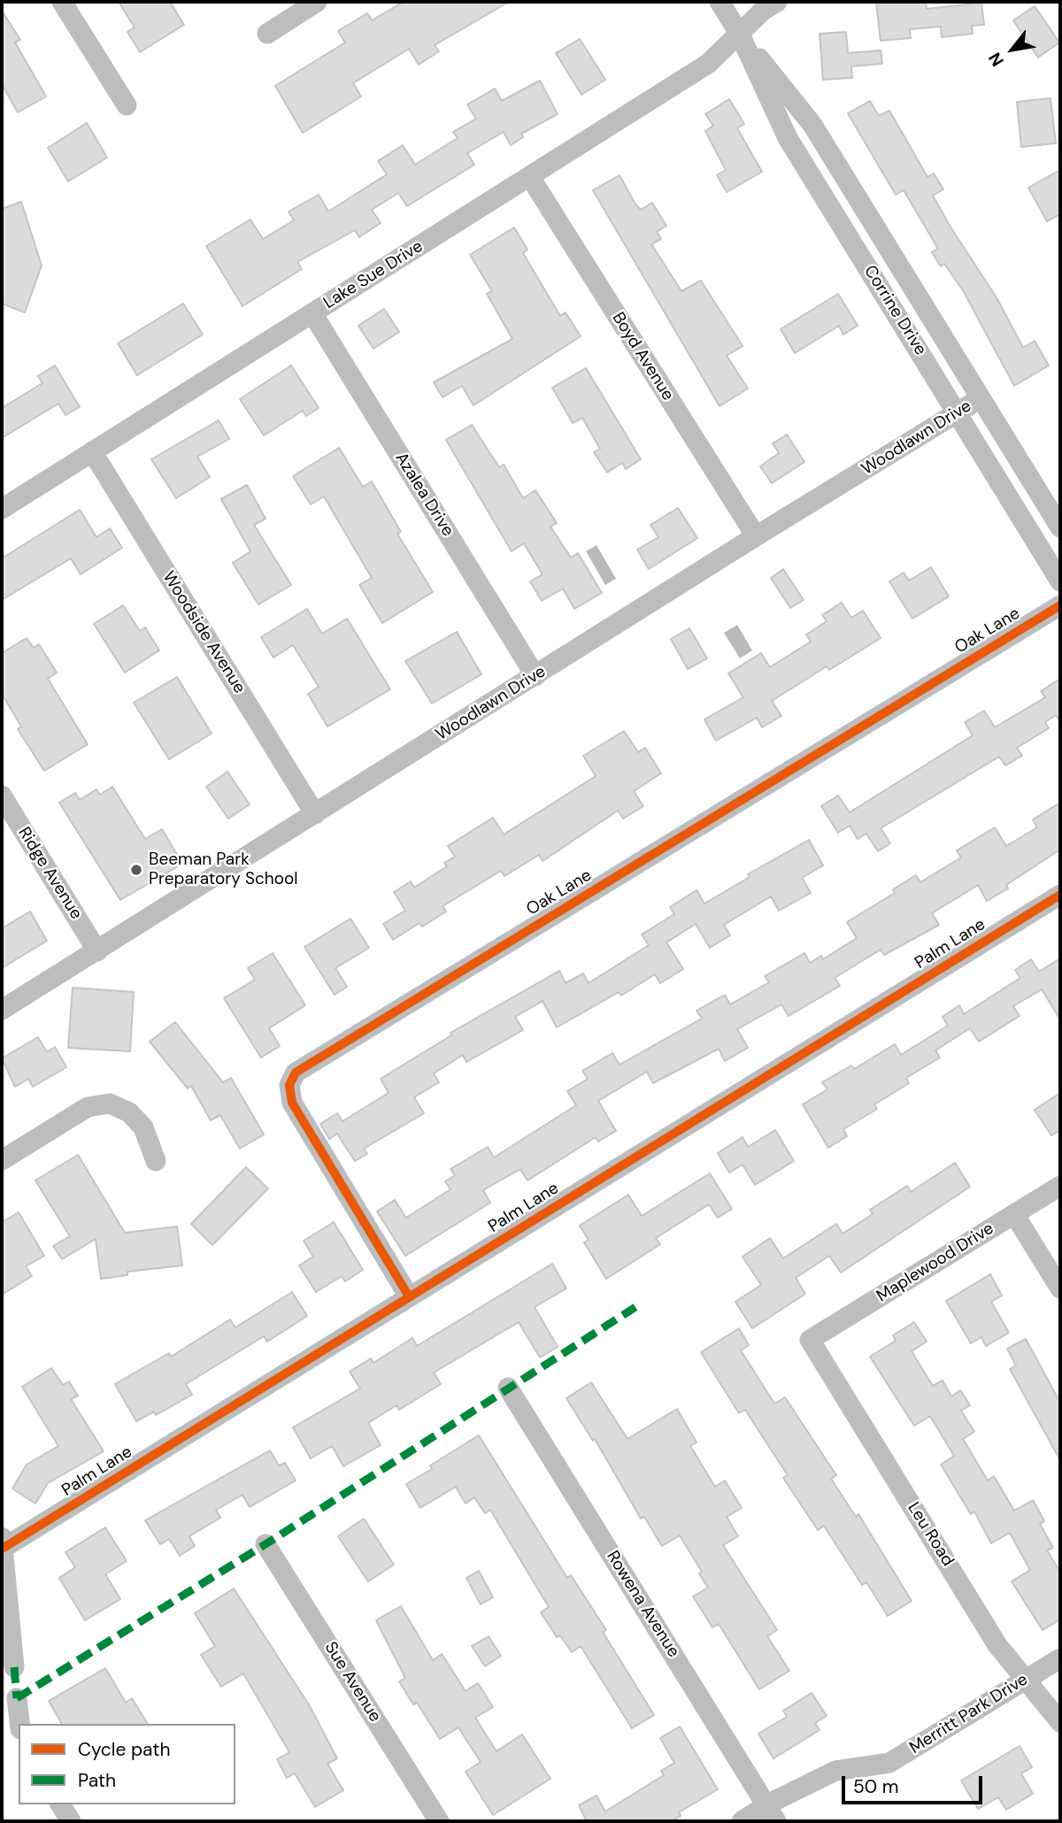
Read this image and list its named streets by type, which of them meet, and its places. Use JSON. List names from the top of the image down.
{
  "streets": {
    "street": [
      "Lake Sue Drive",
      "Corrine Drive",
      "Boyd Avenue",
      "Woodlawn Drive",
      "Azalea Drive",
      "Oak Lane",
      "Woodside Avenue",
      "Ridge Avenue",
      "Palm Lane",
      "Maplewood Drive",
      "Leu Road",
      "Rowena Avenue",
      "Sue Avenue",
      "Merritt Park Drive"
    ]
  },
  "crossings": [
    ["Lake Sue Drive", "Corrine Drive"],
    ["Lake Sue Drive", "Boyd Avenue"],
    ["Lake Sue Drive", "Azalea Drive"],
    ["Lake Sue Drive", "Woodside Avenue"],
    ["Corrine Drive", "Woodlawn Drive"],
    ["Boyd Avenue", "Woodlawn Drive"],
    ["Woodlawn Drive", "Azalea Drive"],
    ["Woodlawn Drive", "Woodside Avenue"],
    ["Woodlawn Drive", "Ridge Avenue"],
    ["Oak Lane", "Palm Lane"],
    ["Maplewood Drive", "Leu Road"],
    ["Leu Road", "Merritt Park Drive"],
    ["Rowena Avenue", "Merritt Park Drive"]
  ],
  "places": ["Beeman Park Preparatory School"],
  "legend": ["Cycle path", "Path"],
  "scale_bar": "50 m",
  "north": "bottom left"
}
